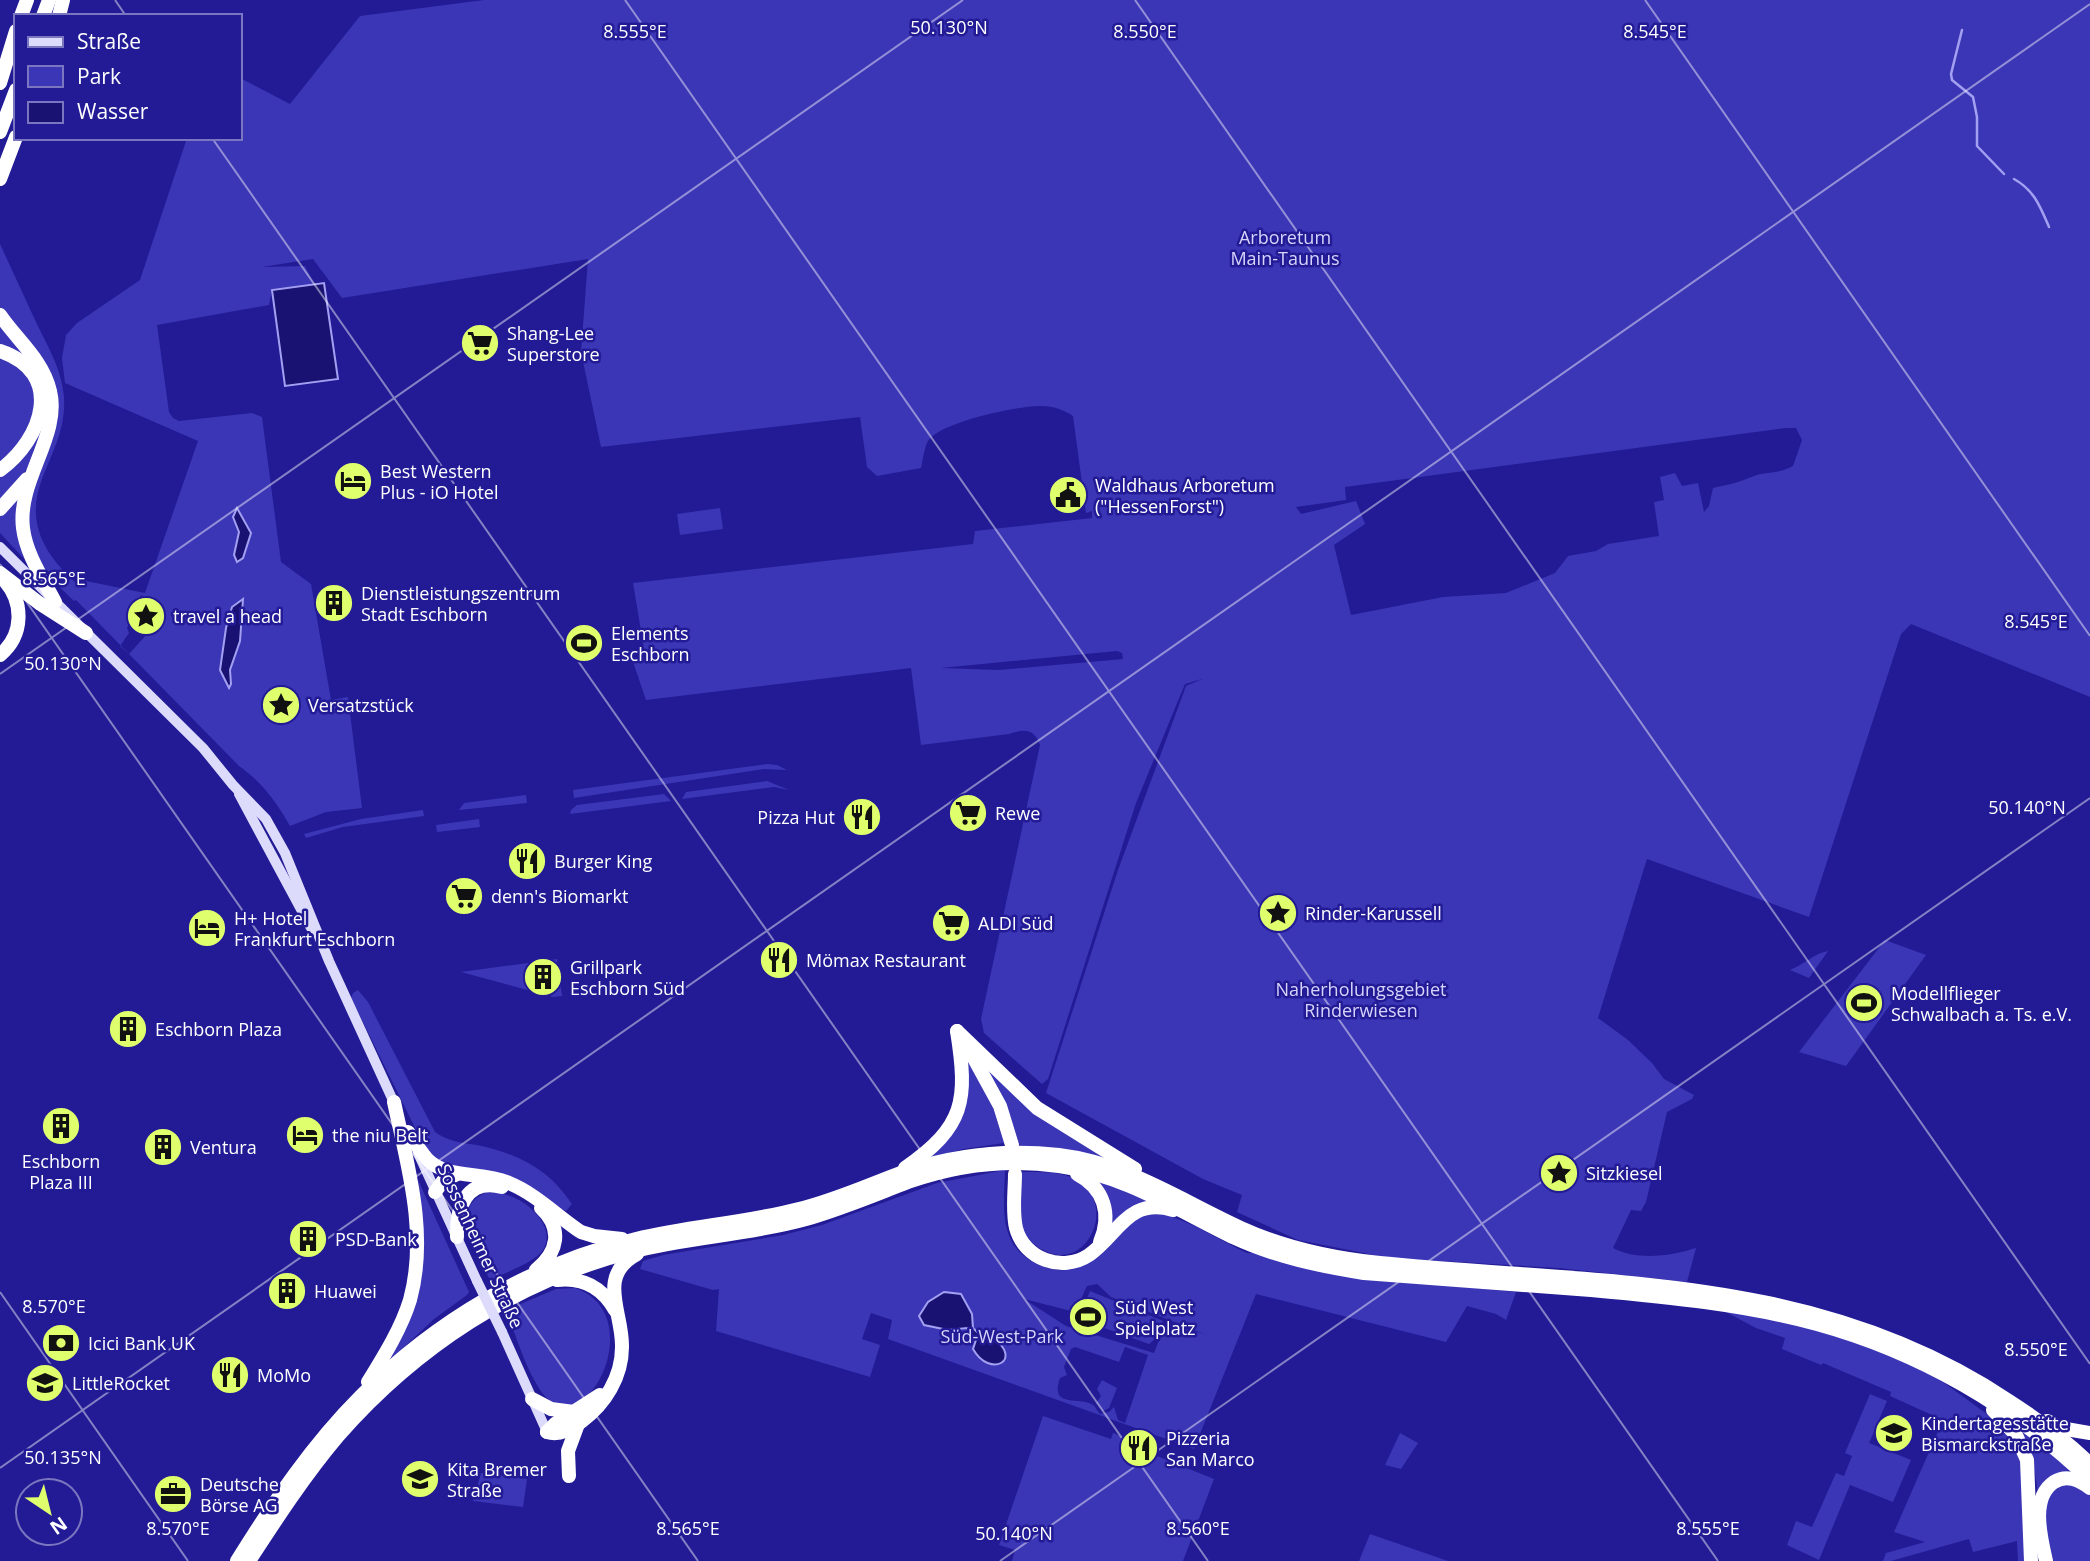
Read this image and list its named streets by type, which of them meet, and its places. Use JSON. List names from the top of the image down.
{
  "streets": {
    "main road": ["Sossenheimer Straße"]
  },
  "parks": ["Arboretum Main-Taunus", "Naherholungsgebiet Rinderwiesen", "Süd-West-Park"],
  "places": {
    "supermarket": [
      "Shang-Lee Superstore",
      "Rewe",
      "denn's Biomarkt",
      "ALDI Süd"
    ],
    "hotel": ["Best Western Plus - iO Hotel", "H+ Hotel Frankfurt Eschborn", "the niu Belt"],
    "public building": ["Waldhaus Arboretum (\"HessenForst\")"],
    "building": [
      "Dienstleistungszentrum Stadt Eschborn",
      "Grillpark Eschborn Süd",
      "Eschborn Plaza",
      "Eschborn Plaza III",
      "Ventura",
      "PSD-Bank",
      "Huawei"
    ],
    "place": [
      "travel a head",
      "Versatzstück",
      "Rinder-Karussell",
      "Sitzkiesel"
    ],
    "sports": ["Elements Eschborn", "Modellflieger Schwalbach a. Ts. e.V.", "Süd West Spielplatz"],
    "restaurant": [
      "Pizza Hut",
      "Burger King",
      "Mömax Restaurant",
      "MoMo",
      "Pizzeria San Marco"
    ],
    "bank": ["Icici Bank UK"],
    "school or university": ["LittleRocket", "Kindertagesstätte Bismarckstraße", "Kita Bremer Straße"],
    "office": ["Deutsche Börse AG"]
  },
  "legend": ["Straße", "Park", "Wasser"],
  "north": "bottom right",
  "coordinates": [
    "50.130°N",
    "8.550°E",
    "8.545°E",
    "8.555°E",
    "8.565°E",
    "50.140°N",
    "8.570°E",
    "50.135°N",
    "8.560°E"
  ]
}
